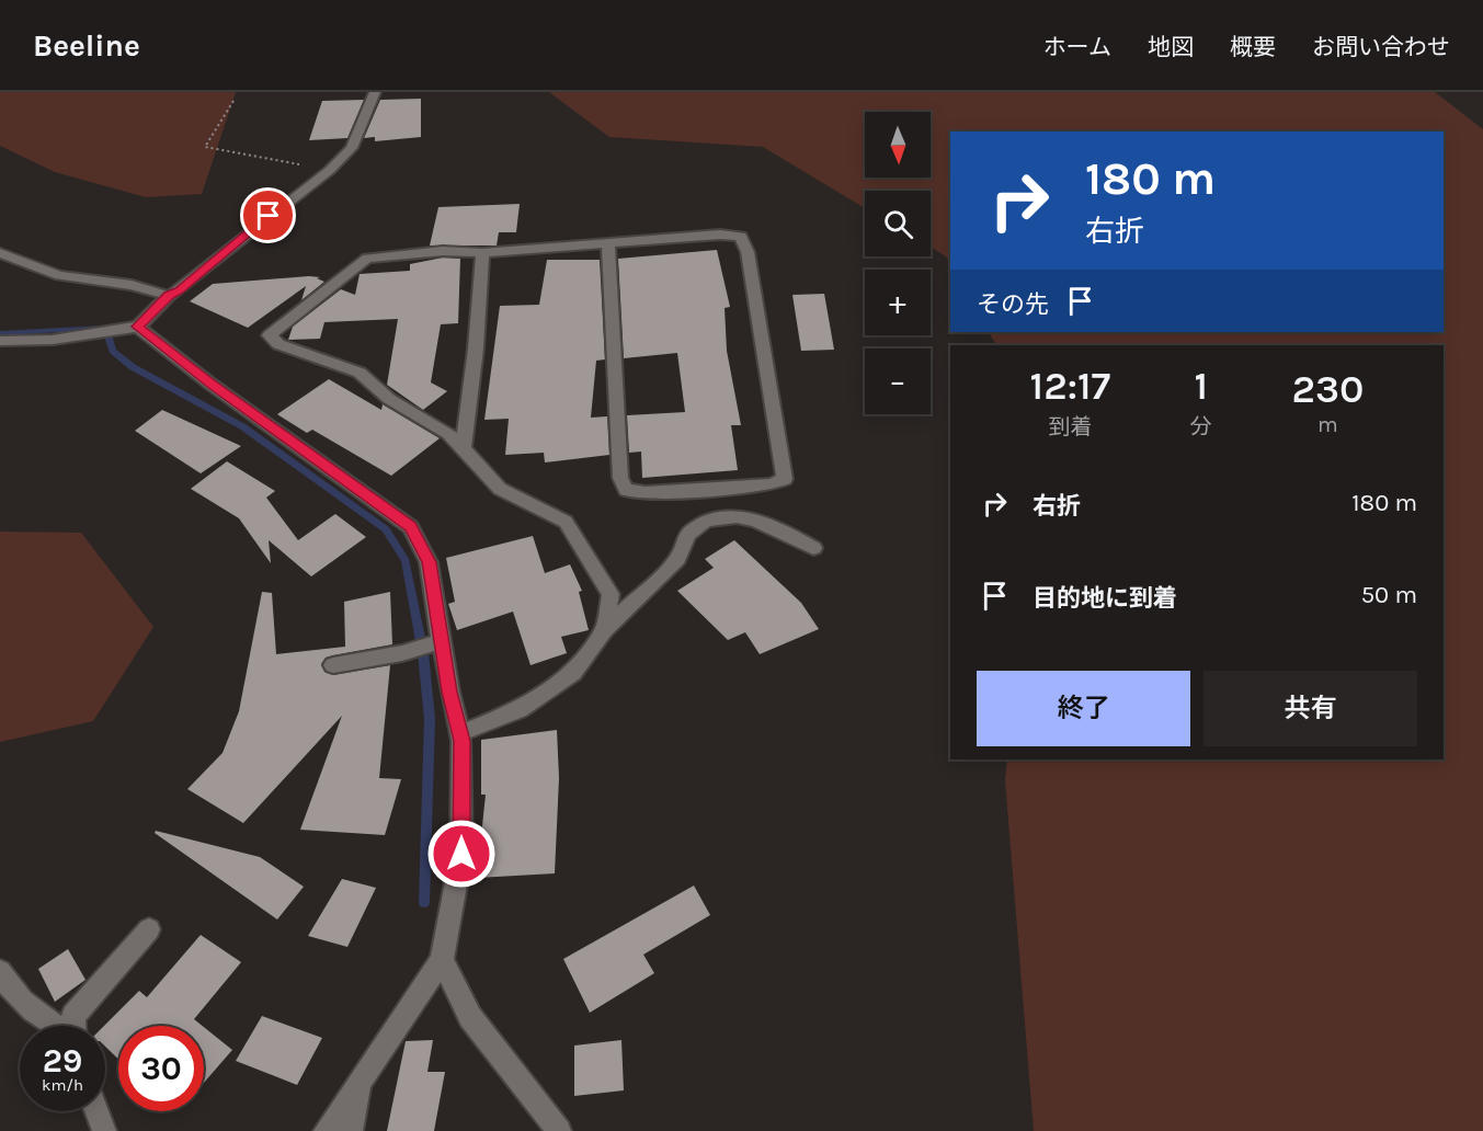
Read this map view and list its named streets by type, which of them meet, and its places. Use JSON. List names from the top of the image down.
{
  "north": "bottom",
  "page": {
    "header": "Beeline",
    "nav": [
      "ホーム",
      "地図",
      "概要",
      "お問い合わせ"
    ],
    "map_buttons": ["+", "−"],
    "turn": ["180 m", "右折"],
    "then": "その先",
    "eta": [
      "12:17",
      "到着",
      "1",
      "分",
      "230",
      "m"
    ],
    "list": [
      {
        "name": "右折",
        "value": "180 m"
      },
      {
        "name": "目的地に到着",
        "value": "50 m"
      }
    ],
    "buttons": ["終了", "共有"],
    "speed": "29 km/h",
    "limit": "30"
  }
}
